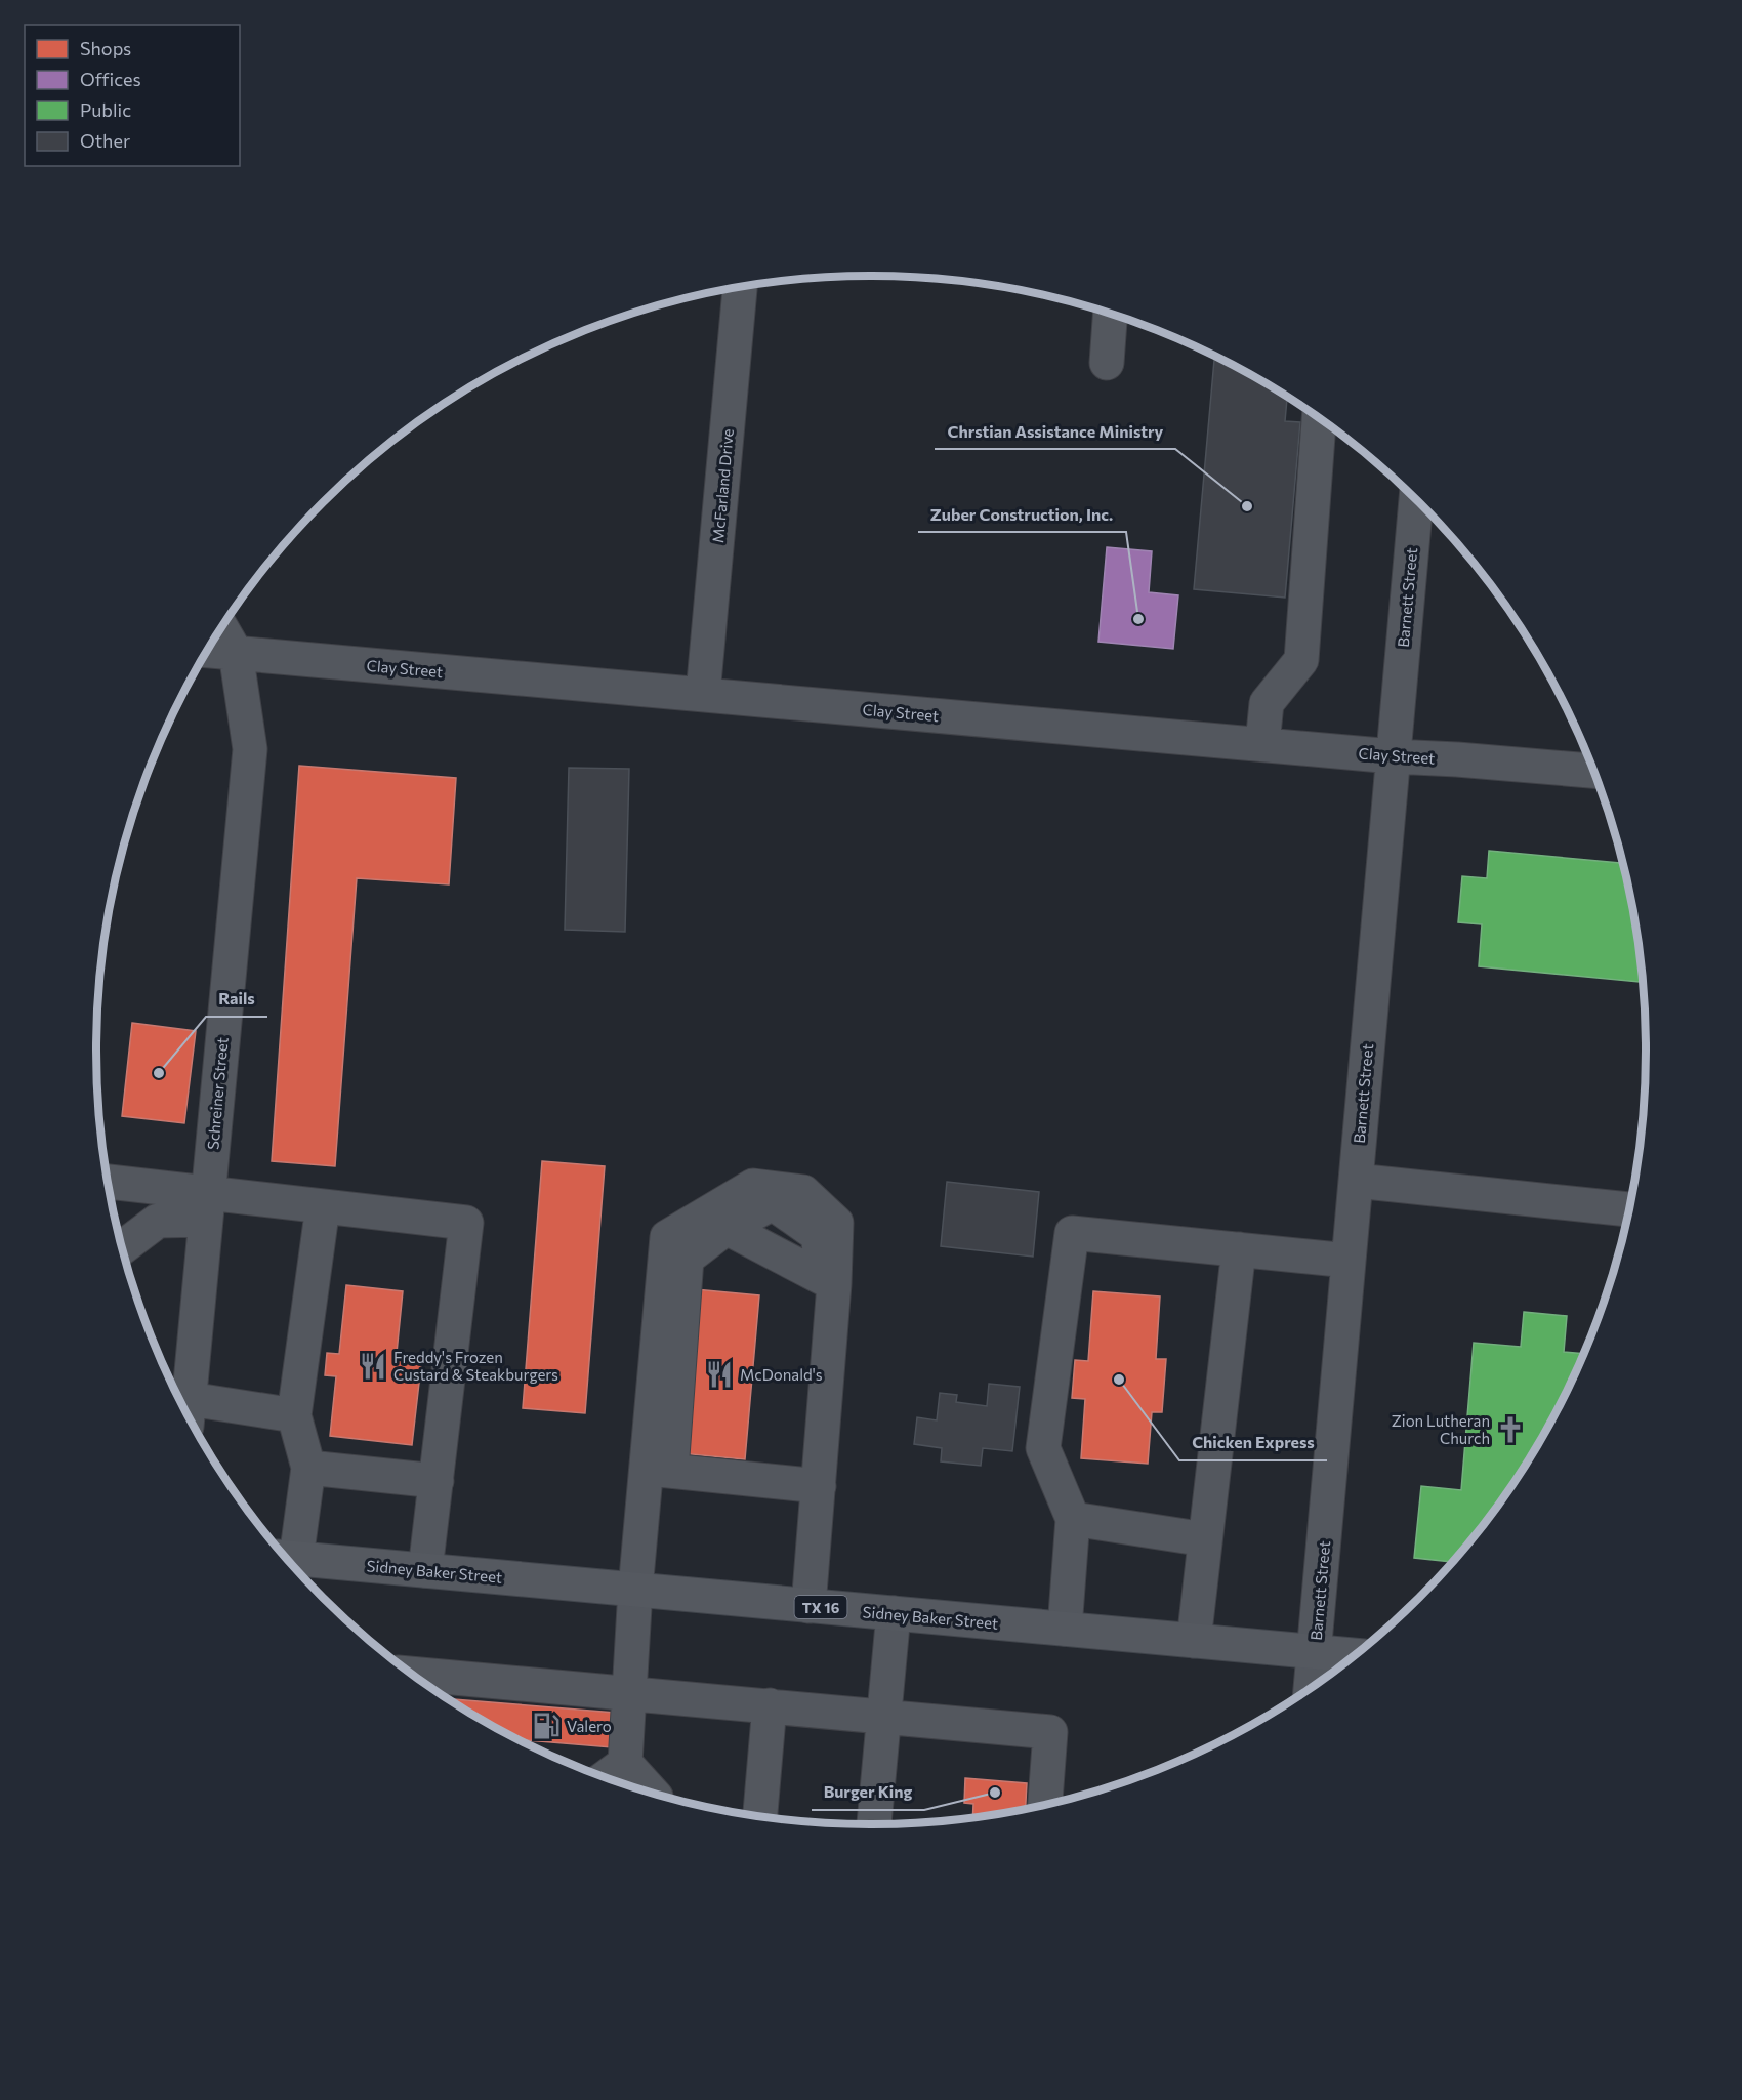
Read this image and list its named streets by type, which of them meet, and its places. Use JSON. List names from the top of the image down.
{
  "streets": {
    "main road": ["Sidney Baker Street", "TX 16"],
    "street": [
      "McFarland Drive",
      "Barnett Street",
      "Clay Street",
      "Schreiner Street"
    ]
  },
  "crossings": [
    ["McFarland Drive", "Clay Street"],
    ["Barnett Street", "Clay Street"],
    ["Barnett Street", "Sidney Baker Street"],
    ["Clay Street", "Schreiner Street"]
  ],
  "places": {
    "other": [
      "Chrstian Assistance Ministry",
      "Zuber Construction, Inc.",
      "Rails",
      "Chicken Express",
      "Burger King"
    ],
    "restaurant": ["Freddy's Frozen Custard & Steakburgers", "McDonald's"],
    "church": ["Zion Lutheran Church"],
    "fuel station": ["Valero"]
  },
  "legend": [
    "Shops",
    "Offices",
    "Public",
    "Other"
  ]
}
